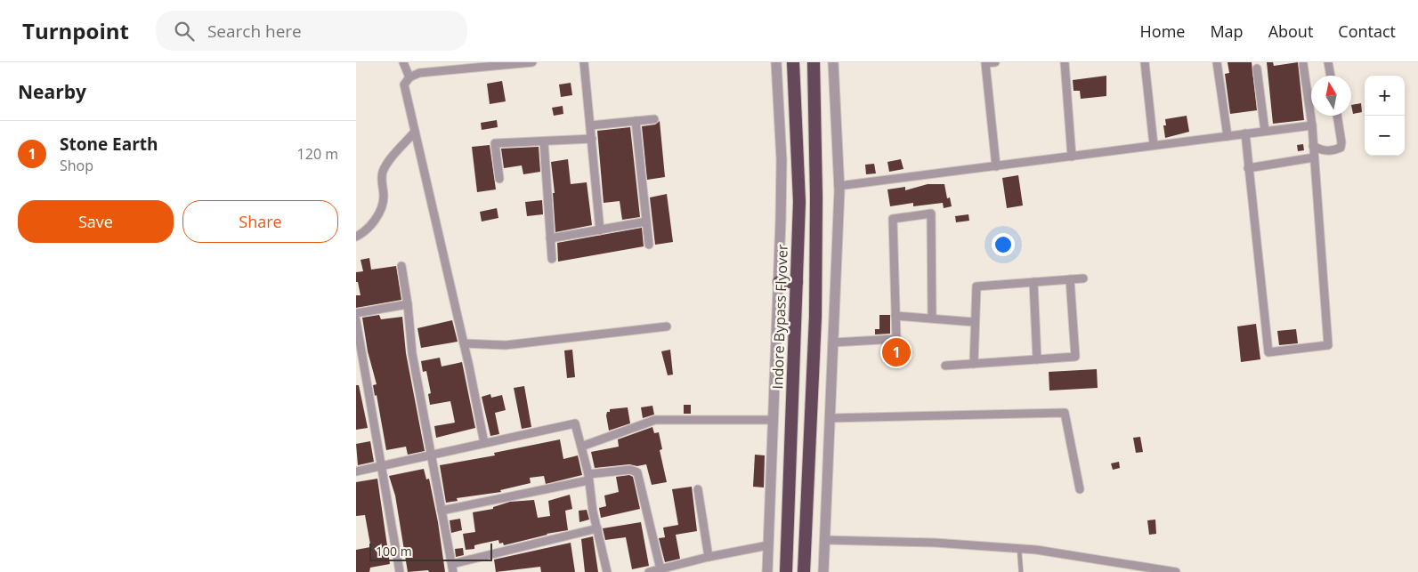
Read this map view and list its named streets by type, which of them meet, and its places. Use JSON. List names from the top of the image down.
{
  "streets": {
    "highway": ["Indore Bypass Flyover"]
  },
  "scale_bar": "100 m",
  "north": "top",
  "page": {
    "header": "Turnpoint",
    "search": "Search here",
    "nav": [
      "Home",
      "Map",
      "About",
      "Contact"
    ],
    "heading": "Nearby",
    "map_buttons": ["+", "−"],
    "list": [
      {
        "mark": "1",
        "name": "Stone Earth",
        "note": "Shop",
        "value": "120 m"
      }
    ],
    "buttons": ["Save", "Share"],
    "pins": "1",
    "scale": "100 m"
  }
}
